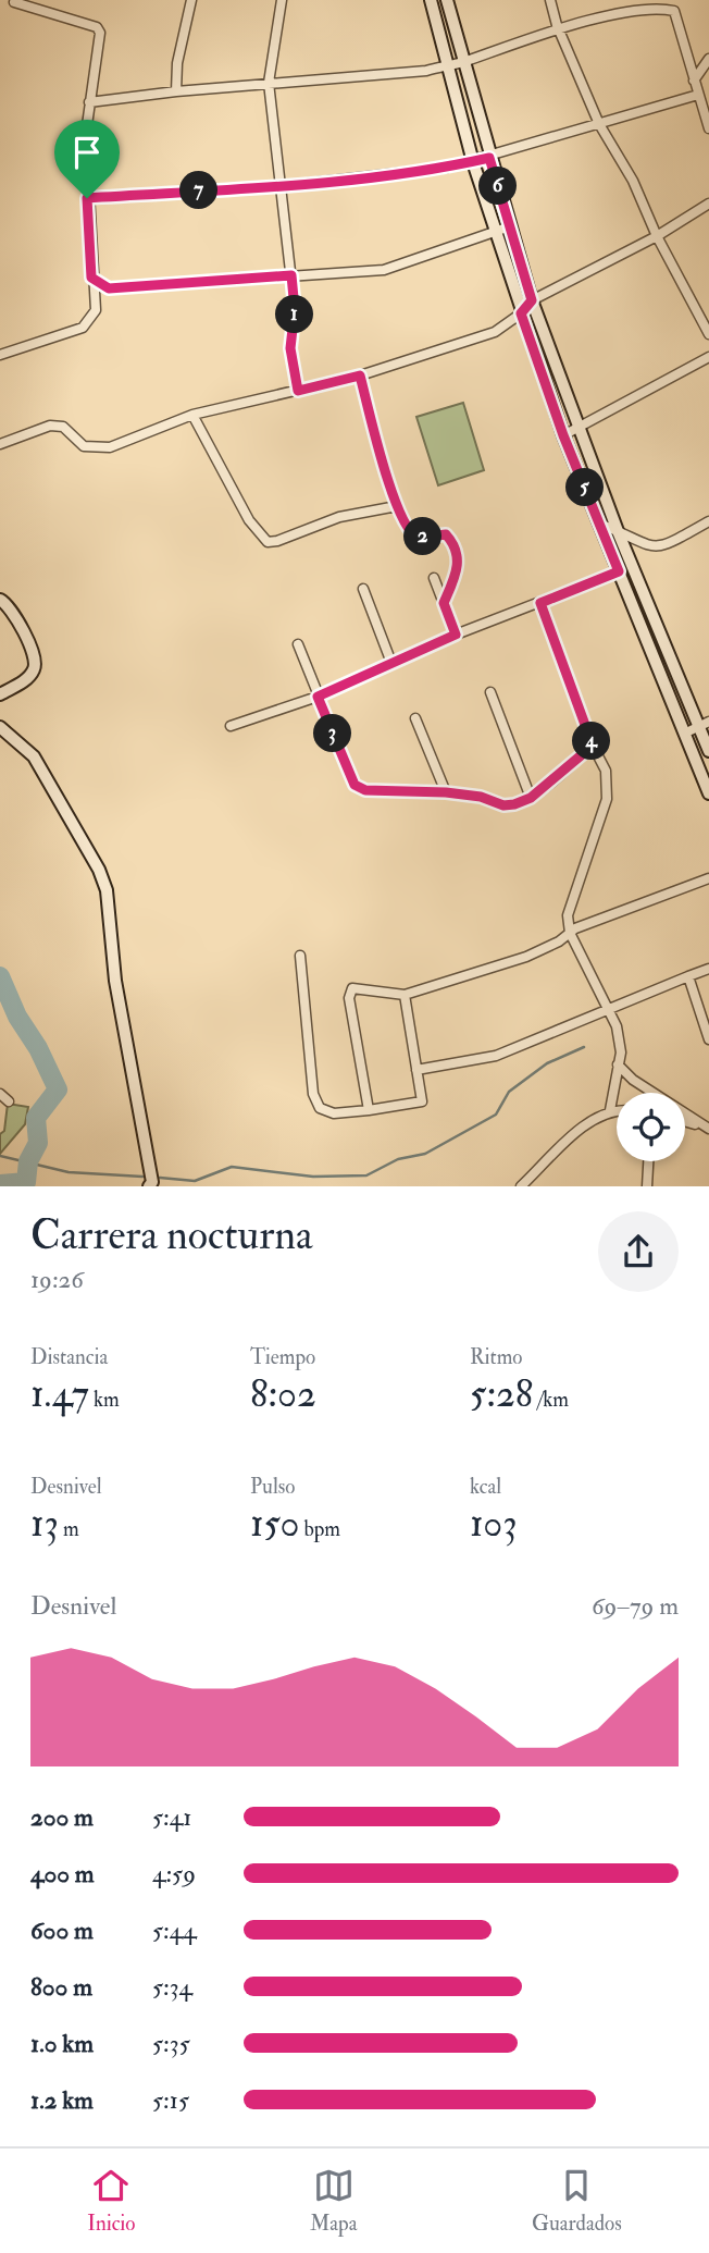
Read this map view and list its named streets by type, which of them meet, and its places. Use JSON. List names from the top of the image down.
{
  "page": {
    "pins": [
      "6",
      "7",
      "1",
      "5",
      "2",
      "3",
      "4"
    ],
    "heading": ["Carrera nocturna", "19:26"],
    "stats": [
      ["Distancia", "1.47 km"],
      ["Tiempo", "8:02"],
      ["Ritmo", "5:28 /km"],
      ["Desnivel", "13 m"],
      ["Pulso", "150 bpm"],
      ["kcal", "103"]
    ],
    "chart": ["Desnivel", "69–79 m"],
    "list": [
      {
        "name": "200 m",
        "note": "5:41"
      },
      {
        "name": "400 m",
        "note": "4:59"
      },
      {
        "name": "600 m",
        "note": "5:44"
      },
      {
        "name": "800 m",
        "note": "5:34"
      },
      {
        "name": "1.0 km",
        "note": "5:35"
      },
      {
        "name": "1.2 km",
        "note": "5:15"
      }
    ],
    "tabs": ["Inicio", "Mapa", "Guardados"]
  }
}
